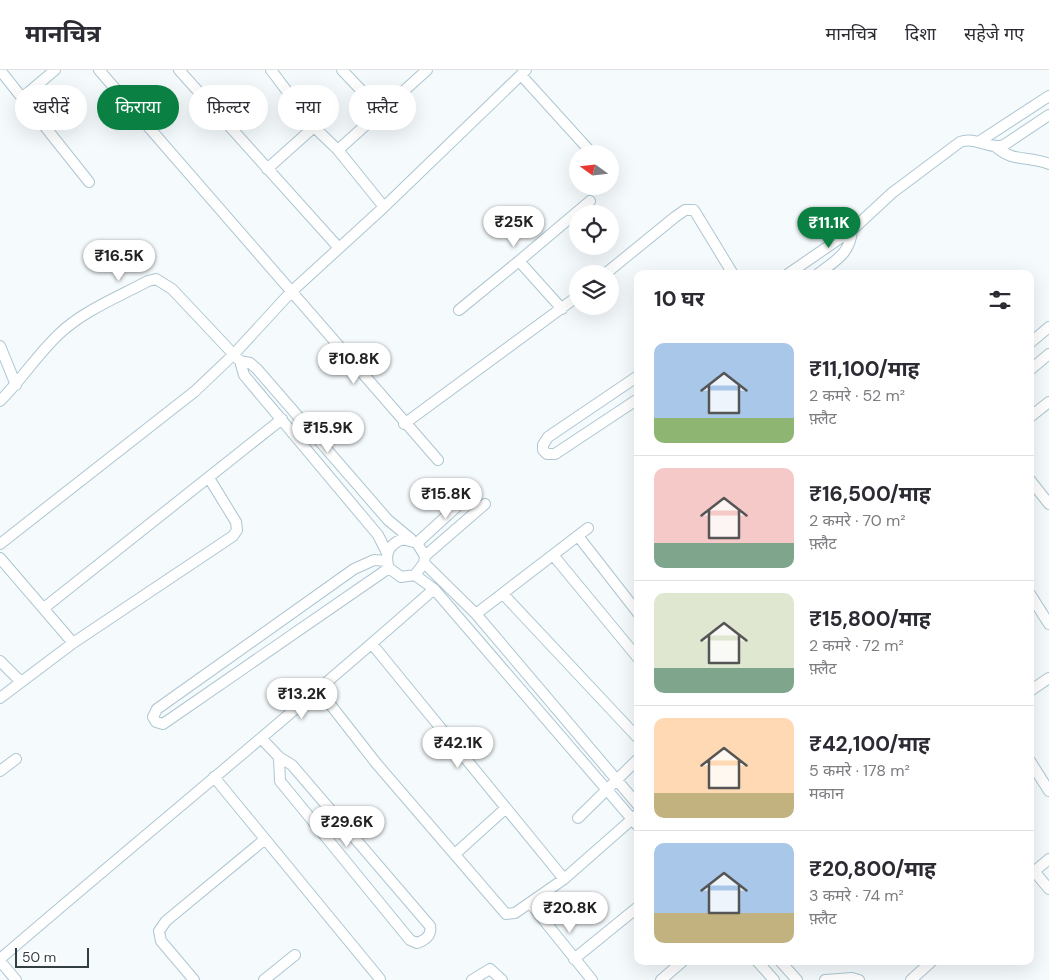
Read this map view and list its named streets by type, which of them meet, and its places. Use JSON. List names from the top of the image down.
{
  "scale_bar": "50 m",
  "north": "left",
  "page": {
    "header": "मानचित्र",
    "nav": ["मानचित्र", "दिशा", "सहेजे गए"],
    "chip": [
      "खरीदें",
      "किराया",
      "फ़िल्टर",
      "नया",
      "फ़्लैट"
    ],
    "price": [
      "₹25K",
      "₹11.1K",
      "₹16.5K",
      "₹10.8K",
      "₹15.9K",
      "₹15.8K",
      "₹13.2K",
      "₹42.1K",
      "₹29.6K",
      "₹20.8K"
    ],
    "heading": "10 घर",
    "list": [
      {
        "name": "₹11,100/माह",
        "note": "2 कमरे · 52 m² · फ़्लैट"
      },
      {
        "name": "₹16,500/माह",
        "note": "2 कमरे · 70 m² · फ़्लैट"
      },
      {
        "name": "₹15,800/माह",
        "note": "2 कमरे · 72 m² · फ़्लैट"
      },
      {
        "name": "₹42,100/माह",
        "note": "5 कमरे · 178 m² · मकान"
      },
      {
        "name": "₹20,800/माह",
        "note": "3 कमरे · 74 m² · फ़्लैट"
      }
    ],
    "scale": "50 m"
  }
}
